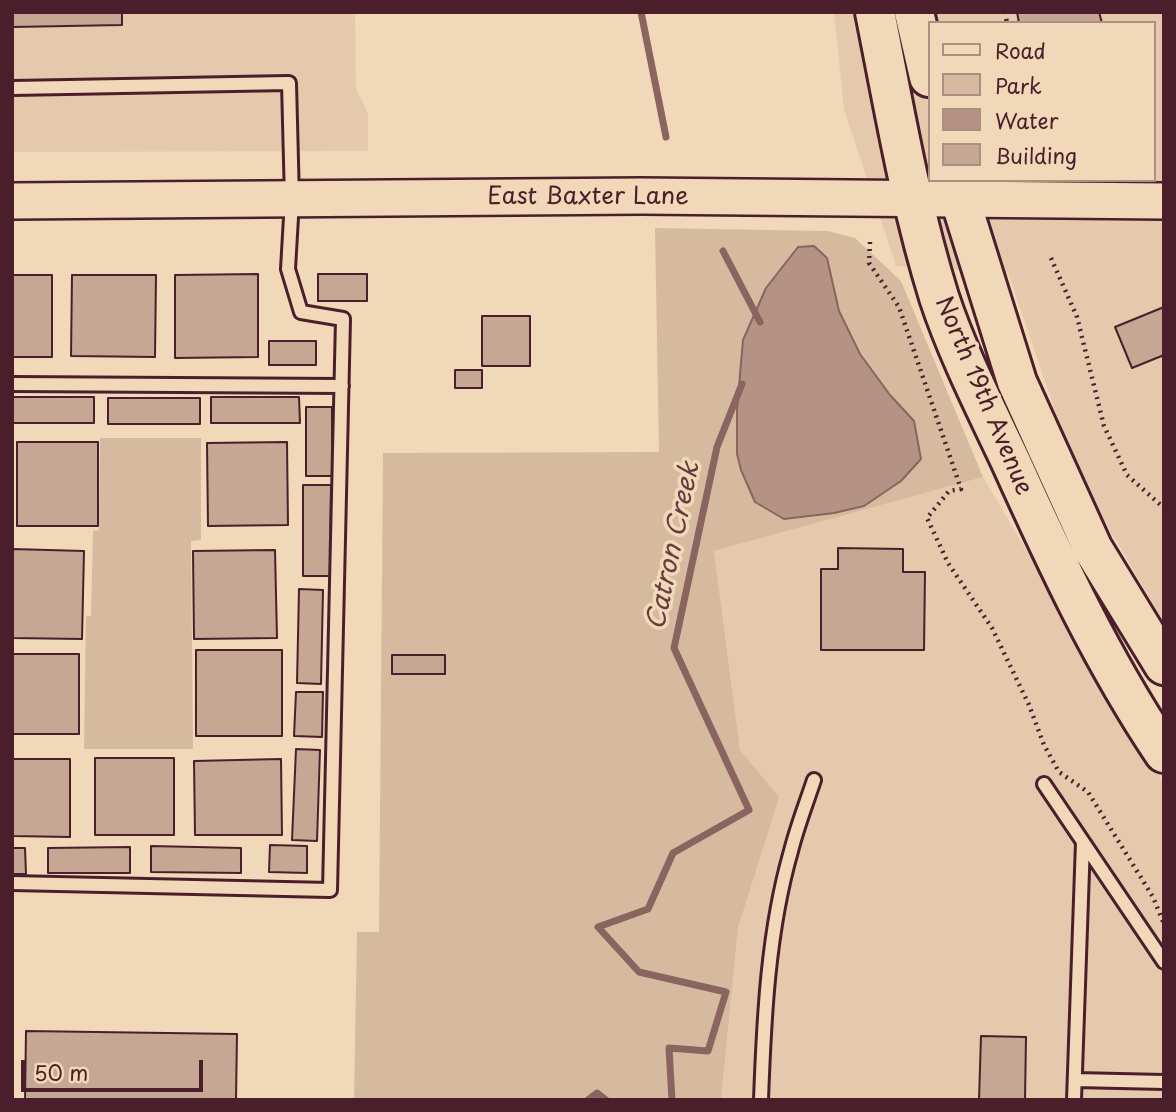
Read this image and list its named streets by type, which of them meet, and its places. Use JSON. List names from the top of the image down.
{
  "streets": {
    "main road": ["East Baxter Lane", "North 19th Avenue"]
  },
  "crossings": [
    ["East Baxter Lane", "North 19th Avenue"]
  ],
  "water": ["Catron Creek"],
  "legend": [
    "Road",
    "Park",
    "Water",
    "Building"
  ],
  "scale_bar": "50 m"
}
